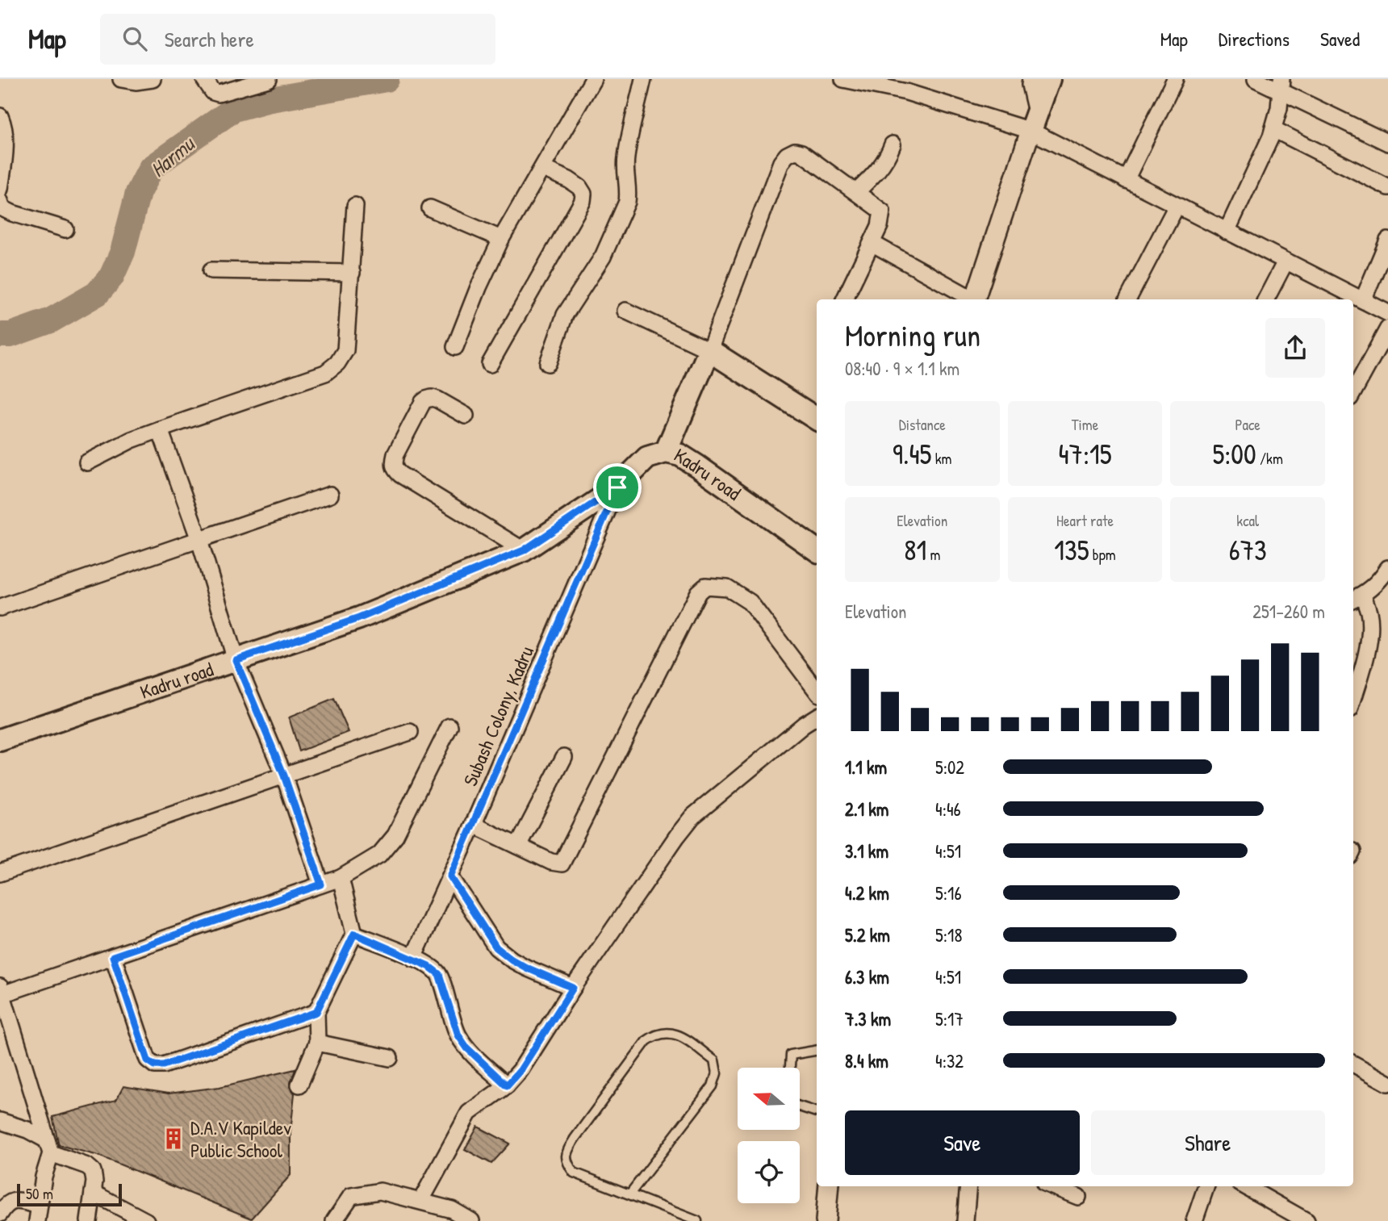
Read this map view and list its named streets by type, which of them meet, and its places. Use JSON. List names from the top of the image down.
{
  "streets": {
    "main road": ["Kadru road"],
    "street": ["Subash Colony, Kadru"]
  },
  "crossings": [
    ["Kadru road", "Subash Colony, Kadru"]
  ],
  "water": ["Harmu"],
  "places": {
    "building": ["D.A.V Kapildev Public School"]
  },
  "scale_bar": "50 m",
  "north": "left",
  "page": {
    "header": "Map",
    "search": "Search here",
    "nav": ["Map", "Directions", "Saved"],
    "heading": ["Morning run", "08:40 · 9 × 1.1 km"],
    "stats": [
      ["Distance", "9.45 km"],
      ["Time", "47:15"],
      ["Pace", "5:00 /km"],
      ["Elevation", "81 m"],
      ["Heart rate", "135 bpm"],
      ["kcal", "673"]
    ],
    "chart": ["Elevation", "251–260 m"],
    "list": [
      {
        "name": "1.1 km",
        "note": "5:02"
      },
      {
        "name": "2.1 km",
        "note": "4:46"
      },
      {
        "name": "3.1 km",
        "note": "4:51"
      },
      {
        "name": "4.2 km",
        "note": "5:16"
      },
      {
        "name": "5.2 km",
        "note": "5:18"
      },
      {
        "name": "6.3 km",
        "note": "4:51"
      },
      {
        "name": "7.3 km",
        "note": "5:17"
      },
      {
        "name": "8.4 km",
        "note": "4:32"
      }
    ],
    "buttons": ["Save", "Share"],
    "scale": "50 m"
  }
}
